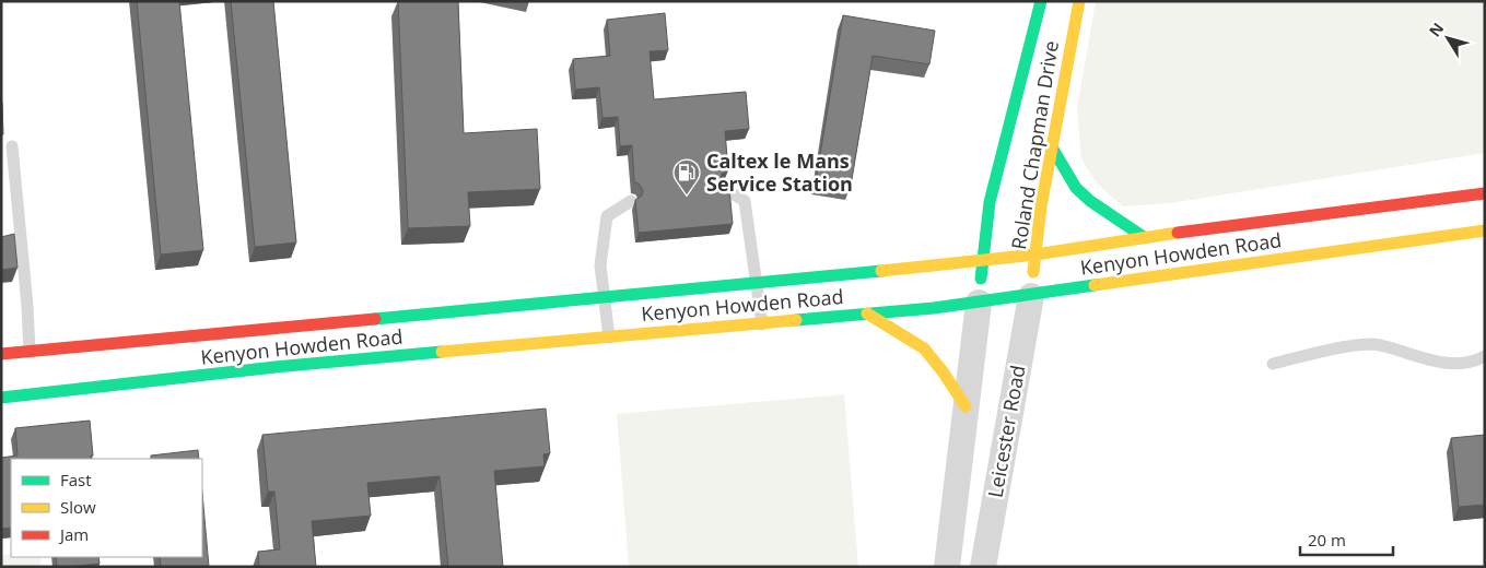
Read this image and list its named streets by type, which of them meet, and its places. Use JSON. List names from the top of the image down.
{
  "streets": {
    "street": ["Roland Chapman Drive", "Kenyon Howden Road", "Leicester Road"]
  },
  "crossings": [
    ["Roland Chapman Drive", "Kenyon Howden Road"],
    ["Roland Chapman Drive", "Leicester Road"],
    ["Kenyon Howden Road", "Leicester Road"]
  ],
  "places": {
    "fuel station": ["Caltex le Mans Service Station"]
  },
  "legend": ["Fast", "Slow", "Jam"],
  "scale_bar": "20 m",
  "north": "top left"
}
